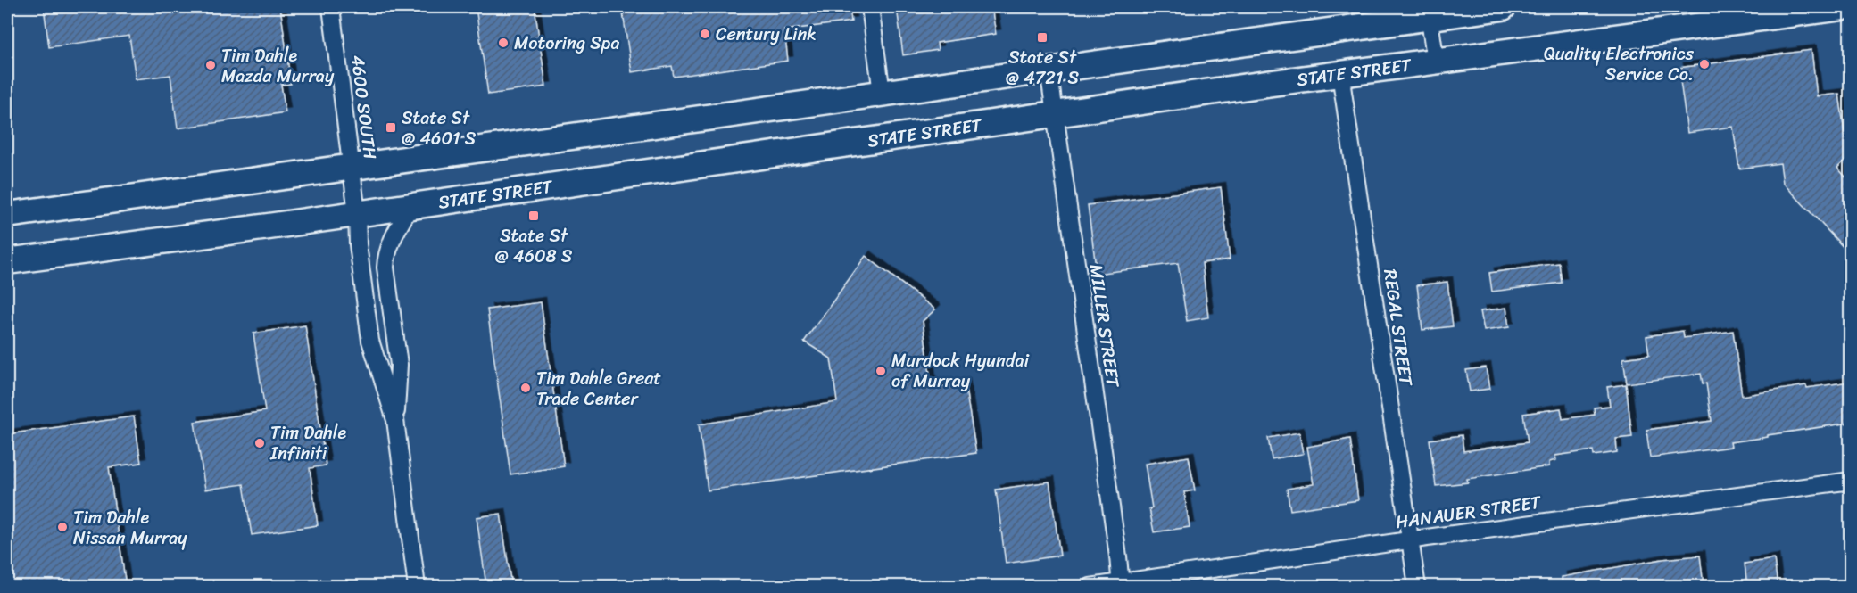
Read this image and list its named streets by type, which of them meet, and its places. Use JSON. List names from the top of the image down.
{
  "streets": {
    "main road": ["STATE STREET"],
    "street": [
      "4600 SOUTH",
      "MILLER STREET",
      "REGAL STREET",
      "HANAUER STREET"
    ]
  },
  "crossings": [
    ["STATE STREET", "4600 SOUTH"],
    ["STATE STREET", "MILLER STREET"],
    ["STATE STREET", "REGAL STREET"],
    ["MILLER STREET", "HANAUER STREET"],
    ["REGAL STREET", "HANAUER STREET"]
  ],
  "places": {
    "other": [
      "Century Link",
      "Motoring Spa",
      "Quality Electronics Service Co.",
      "Tim Dahle Mazda Murray",
      "Murdock Hyundai of Murray",
      "Tim Dahle Great Trade Center",
      "Tim Dahle Infiniti",
      "Tim Dahle Nissan Murray"
    ],
    "transit": ["State St @ 4721 S", "State St @ 4601 S", "State St @ 4608 S"]
  }
}
